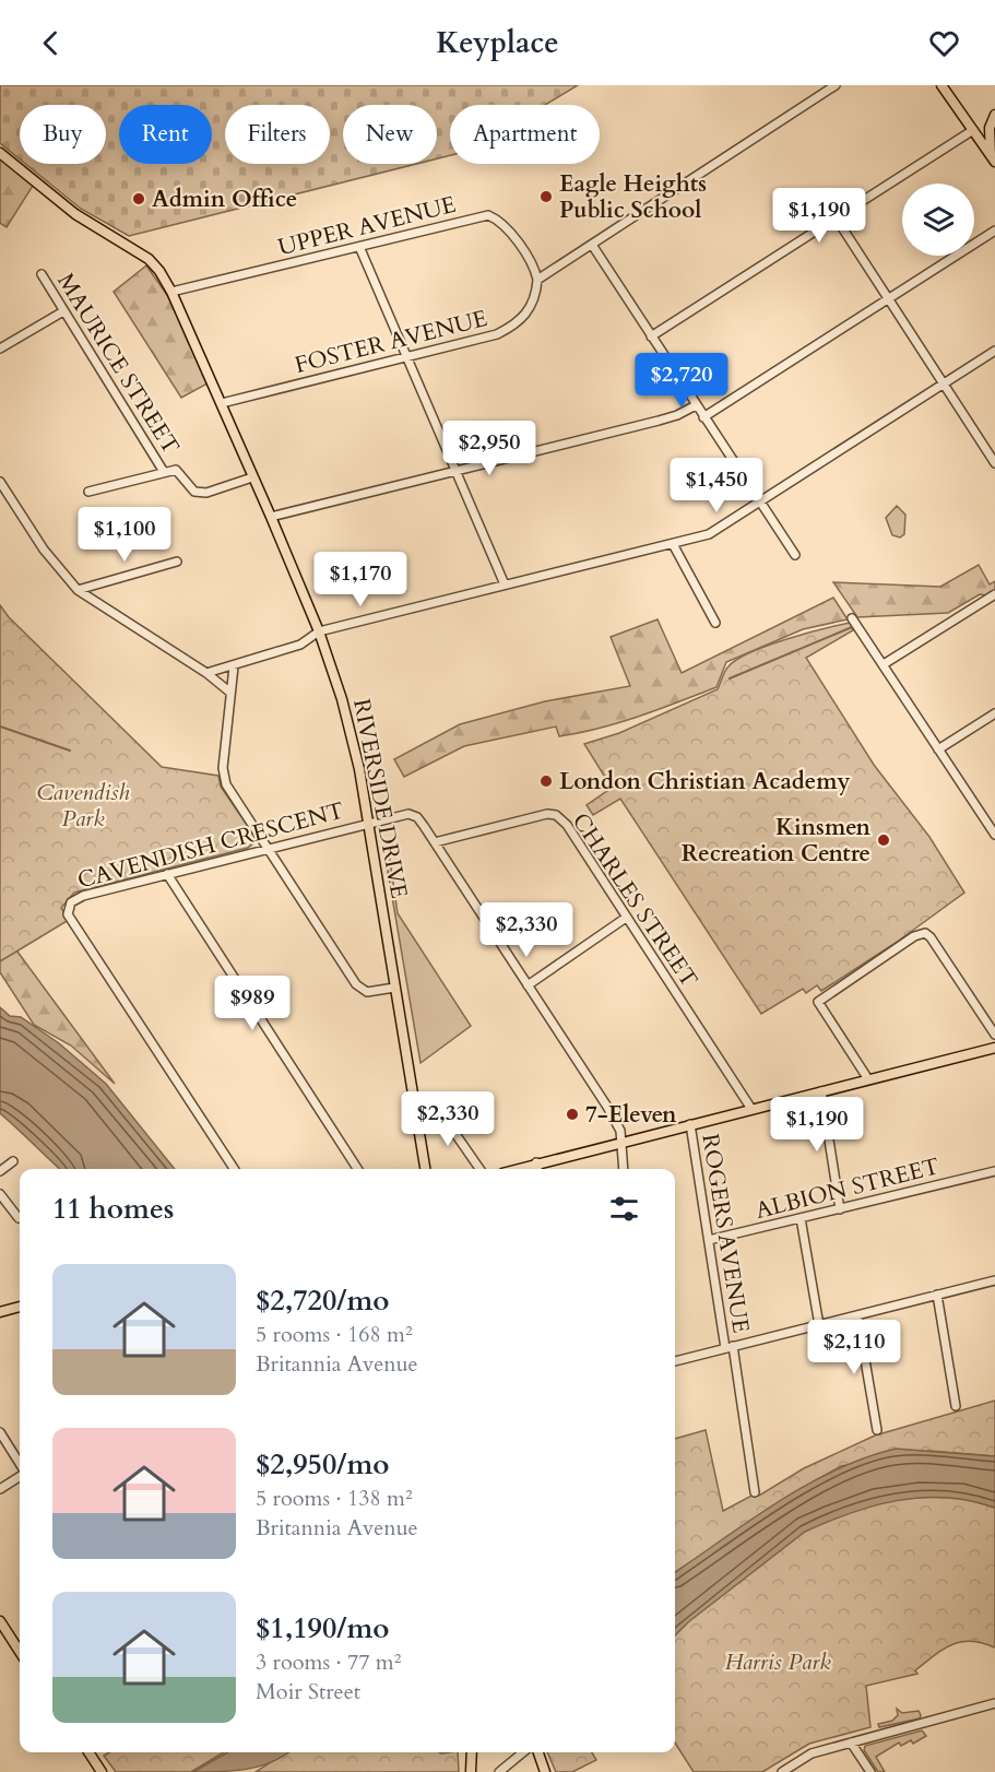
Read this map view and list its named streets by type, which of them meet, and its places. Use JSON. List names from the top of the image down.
{
  "streets": {
    "main road": ["RIVERSIDE DRIVE"],
    "street": [
      "UPPER AVENUE",
      "FOSTER AVENUE",
      "MAURICE STREET",
      "CAVENDISH CRESCENT",
      "CHARLES STREET",
      "ALBION STREET",
      "ROGERS AVENUE"
    ]
  },
  "crossings": [
    ["UPPER AVENUE", "FOSTER AVENUE"],
    ["UPPER AVENUE", "RIVERSIDE DRIVE"],
    ["FOSTER AVENUE", "RIVERSIDE DRIVE"],
    ["RIVERSIDE DRIVE", "CAVENDISH CRESCENT"],
    ["CAVENDISH CRESCENT", "CHARLES STREET"],
    ["ALBION STREET", "ROGERS AVENUE"]
  ],
  "parks": ["Cavendish Park", "Harris Park"],
  "places": [
    "Eagle Heights Public School",
    "Admin Office",
    "London Christian Academy",
    "Kinsmen Recreation Centre",
    "7-Eleven"
  ],
  "page": {
    "header": "Keyplace",
    "chip": [
      "Buy",
      "Rent",
      "Filters",
      "New",
      "Apartment"
    ],
    "price": [
      "$1,190",
      "$2,720",
      "$2,950",
      "$1,450",
      "$1,100",
      "$1,170",
      "$2,330",
      "$989",
      "$2,330",
      "$1,190",
      "$2,110"
    ],
    "heading": "11 homes",
    "list": [
      {
        "name": "$2,720/mo",
        "note": "5 rooms · 168 m² · Britannia Avenue"
      },
      {
        "name": "$2,950/mo",
        "note": "5 rooms · 138 m² · Britannia Avenue"
      },
      {
        "name": "$1,190/mo",
        "note": "3 rooms · 77 m² · Moir Street"
      }
    ]
  }
}
